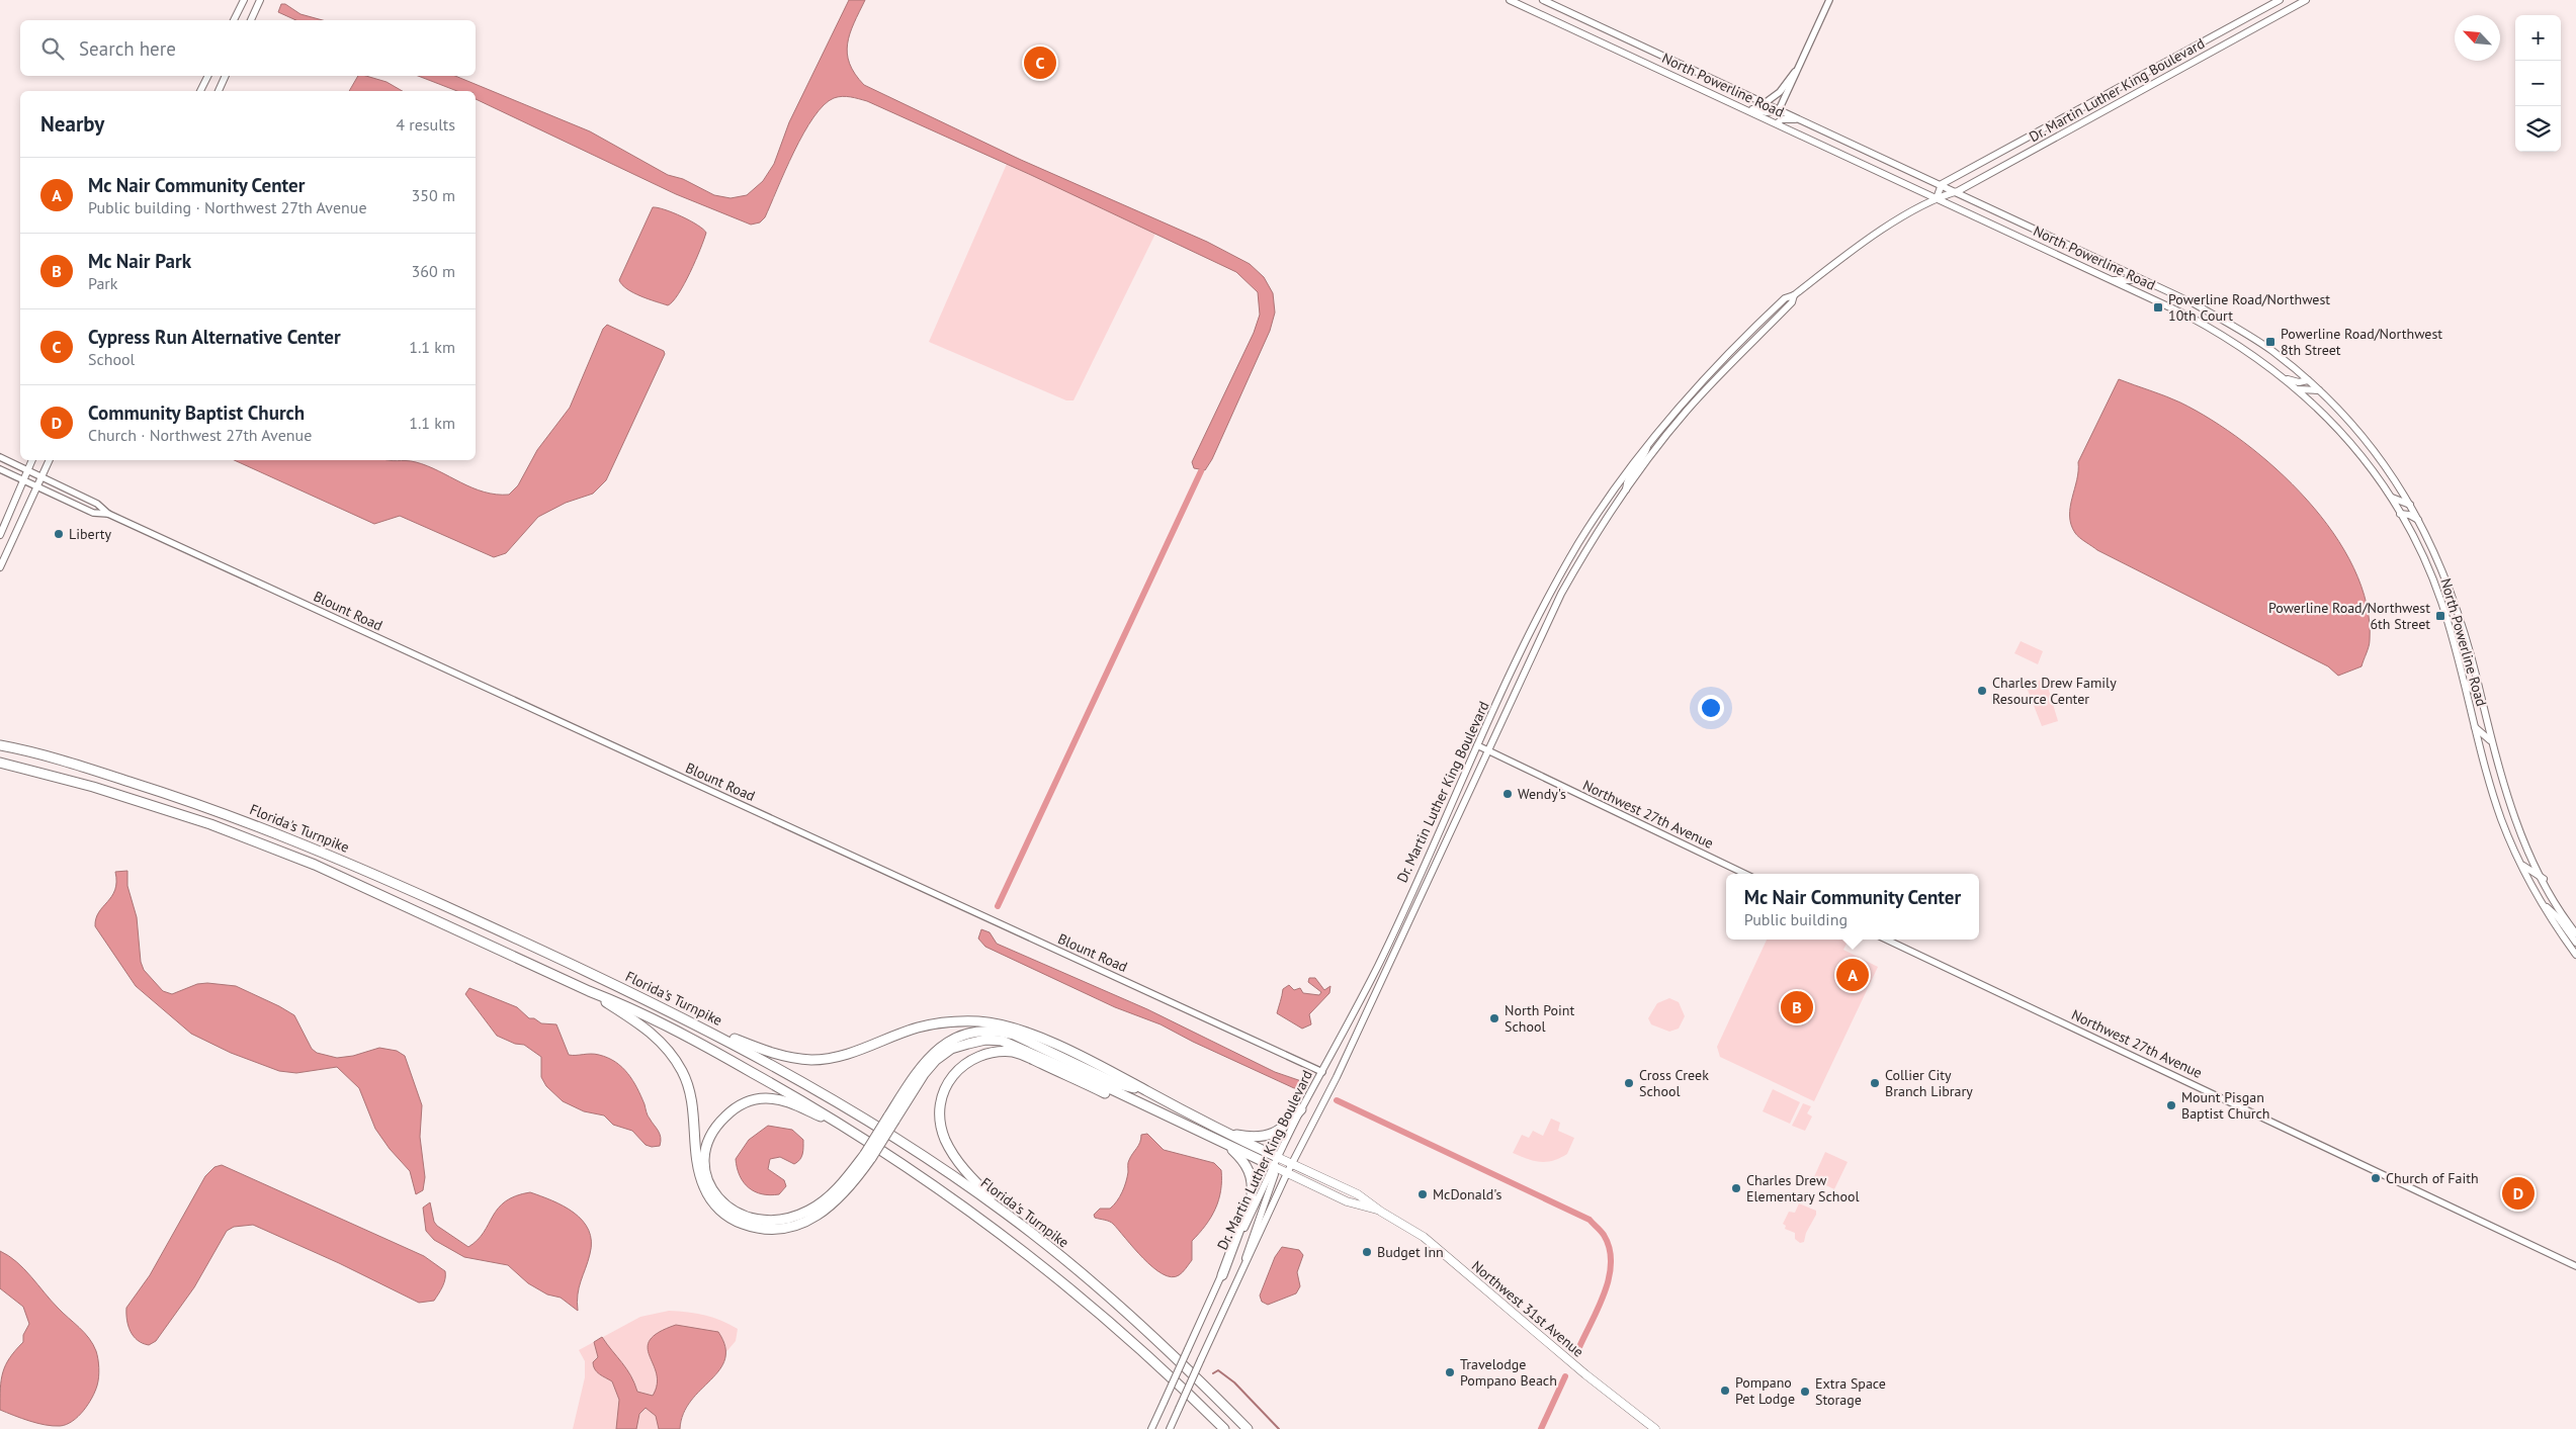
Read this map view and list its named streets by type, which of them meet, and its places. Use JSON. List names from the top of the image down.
{
  "streets": {
    "highway": ["Florida's Turnpike"],
    "main road": ["North Powerline Road", "Dr. Martin Luther King Boulevard", "Northwest 31st Avenue"],
    "street": ["Blount Road", "Northwest 27th Avenue"]
  },
  "crossings": [
    ["North Powerline Road", "Dr. Martin Luther King Boulevard"],
    ["Dr. Martin Luther King Boulevard", "Blount Road"],
    ["Dr. Martin Luther King Boulevard", "Northwest 27th Avenue"],
    ["Dr. Martin Luther King Boulevard", "Northwest 31st Avenue"]
  ],
  "places": {
    "transit": ["Powerline Road/Northwest 10th Court", "Powerline Road/Northwest 8th Street", "Powerline Road/Northwest 6th Street"],
    "other": [
      "Liberty",
      "Charles Drew Family Resource Center",
      "Wendy's",
      "North Point School",
      "Cross Creek School",
      "Collier City Branch Library",
      "Mount Pisgan Baptist Church",
      "Church of Faith",
      "Charles Drew Elementary School",
      "McDonald's",
      "Budget Inn",
      "Travelodge Pompano Beach",
      "Pompano Pet Lodge",
      "Extra Space Storage"
    ]
  },
  "north": "top left",
  "page": {
    "map_buttons": ["+", "−"],
    "search": "Search here",
    "pins": [
      "C",
      "A",
      "B",
      "D"
    ],
    "heading": ["Nearby", "4 results"],
    "list": [
      {
        "mark": "A",
        "name": "Mc Nair Community Center",
        "note": "Public building · Northwest 27th Avenue",
        "value": "350 m"
      },
      {
        "mark": "B",
        "name": "Mc Nair Park",
        "note": "Park",
        "value": "360 m"
      },
      {
        "mark": "C",
        "name": "Cypress Run Alternative Center",
        "note": "School",
        "value": "1.1 km"
      },
      {
        "mark": "D",
        "name": "Community Baptist Church",
        "note": "Church · Northwest 27th Avenue",
        "value": "1.1 km"
      }
    ],
    "popup": ["Mc Nair Community Center", "Public building"]
  }
}
